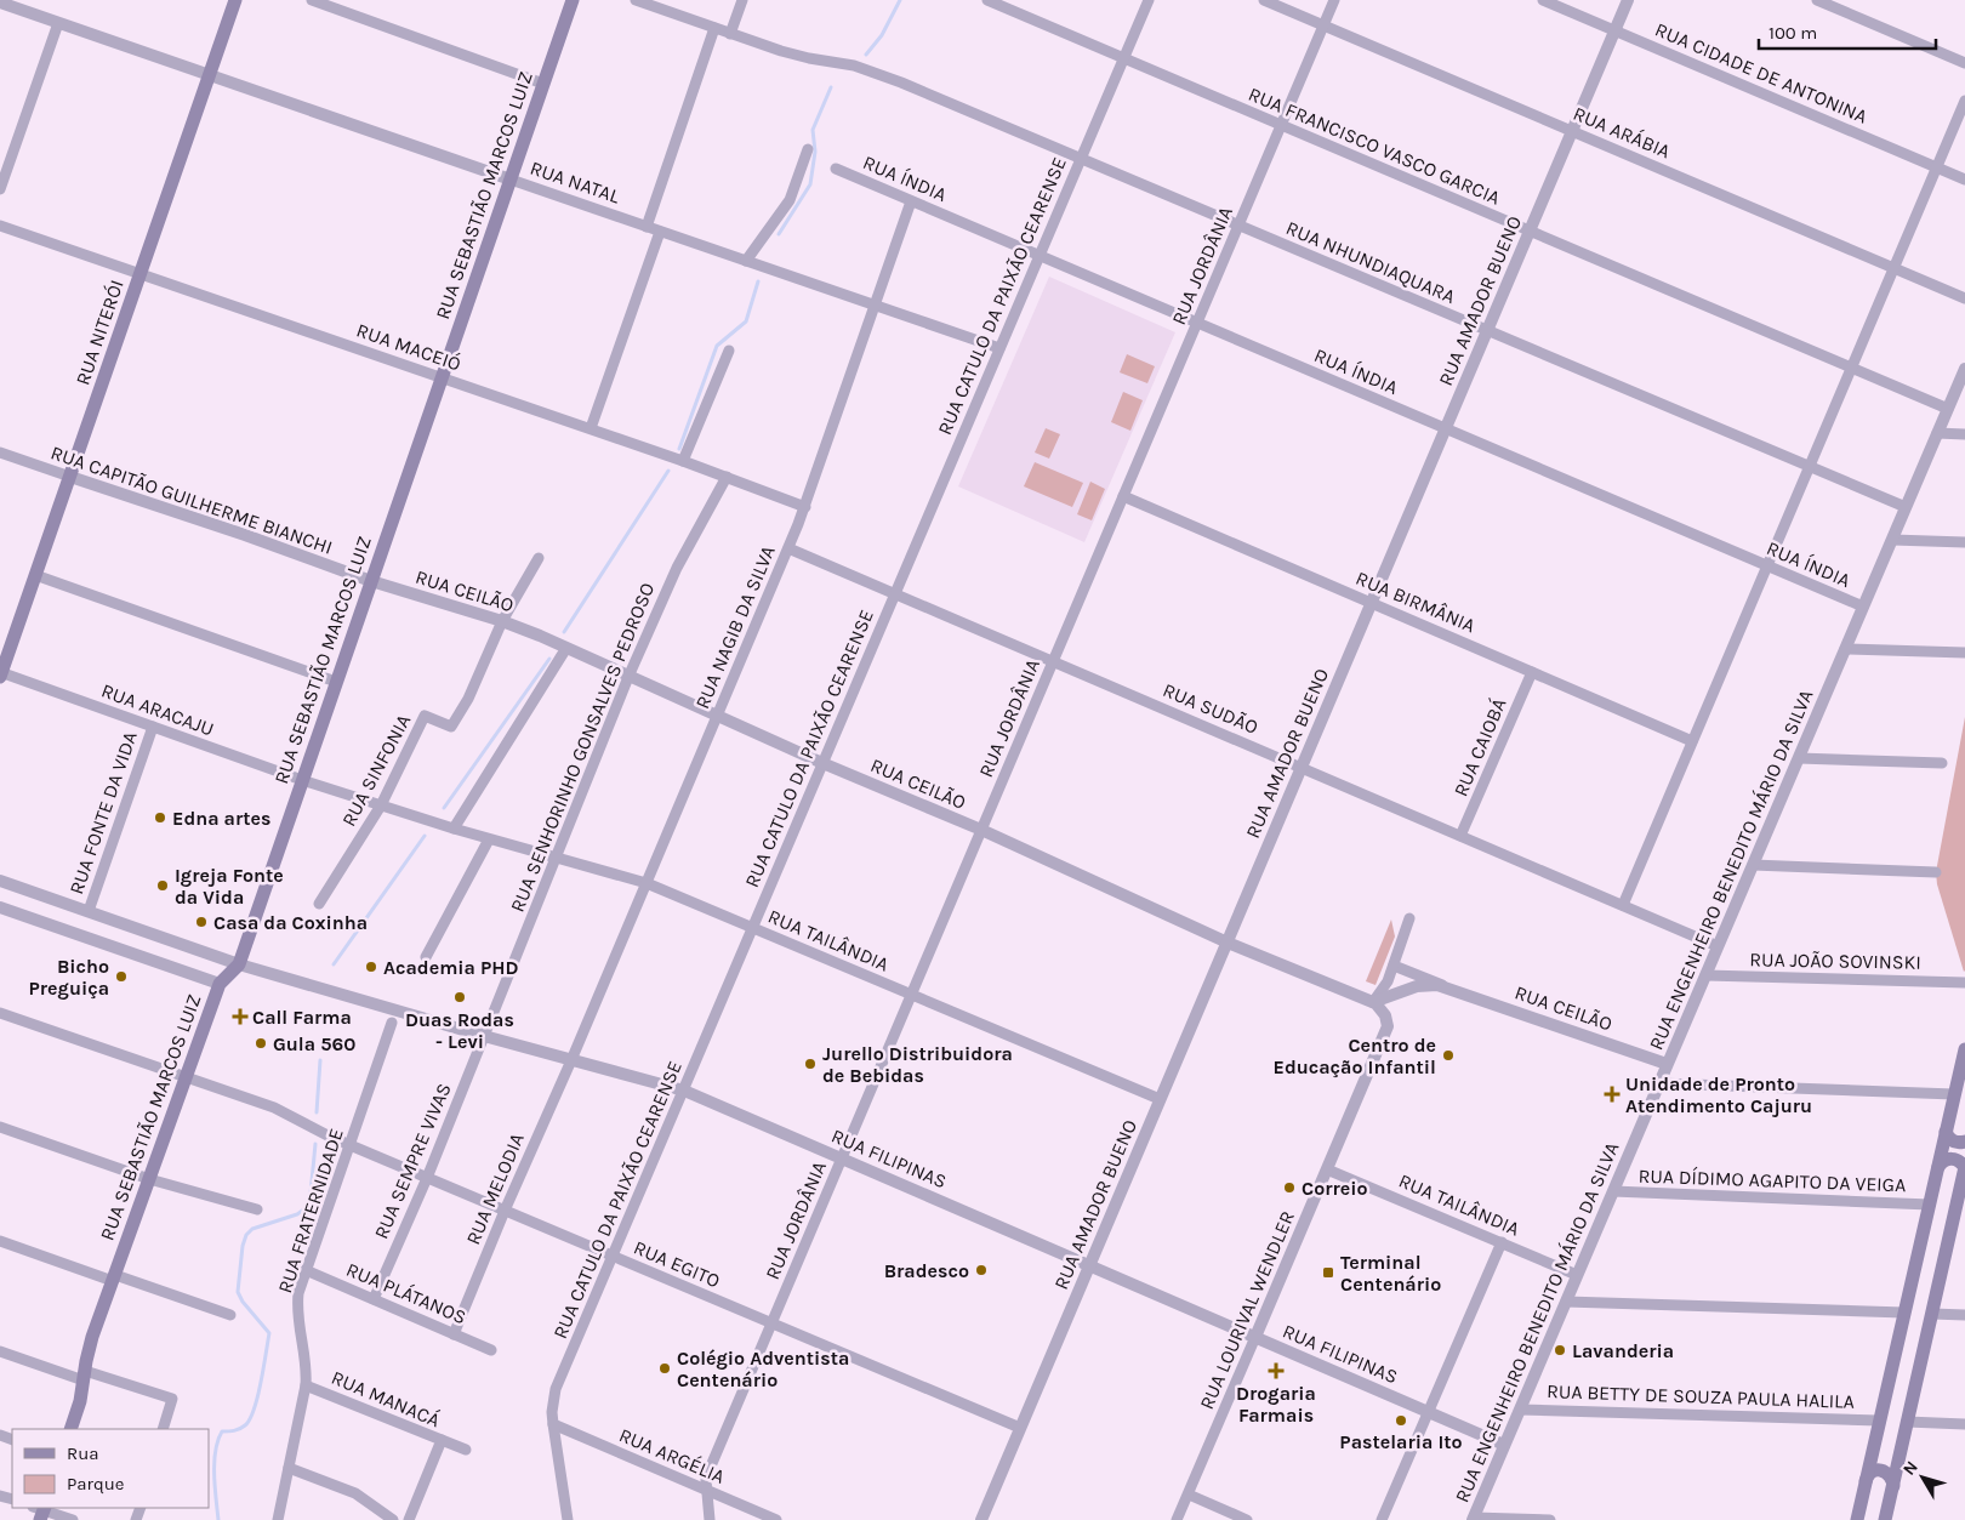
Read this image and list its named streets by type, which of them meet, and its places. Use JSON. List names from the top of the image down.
{
  "streets": {
    "main road": ["RUA SEBASTIÃO MARCOS LUIZ", "RUA NITERÓI"],
    "street": [
      "RUA CIDADE DE ANTONINA",
      "RUA ARÁBIA",
      "RUA FRANCISCO VASCO GARCIA",
      "RUA ÍNDIA",
      "RUA NATAL",
      "RUA NHUNDIAQUARA",
      "RUA JORDÂNIA",
      "RUA CATULO DA PAIXÃO CEARENSE",
      "RUA AMADOR BUENO",
      "RUA MACEIÓ",
      "RUA CAPITÃO GUILHERME BIANCHI",
      "RUA CEILÃO",
      "RUA BIRMÂNIA",
      "RUA NAGIB DA SILVA",
      "RUA SUDÃO",
      "RUA ARACAJU",
      "RUA SENHORINHO GONSALVES PEDROSO",
      "RUA CAIOBÁ",
      "RUA SINFONIA",
      "RUA FONTE DA VIDA",
      "RUA ENGENHEIRO BENEDITO MÁRIO DA SILVA",
      "RUA TAILÂNDIA",
      "RUA JOÃO SOVINSKI",
      "RUA FILIPINAS",
      "RUA SEMPRE VIVAS",
      "RUA DÍDIMO AGAPITO DA VEIGA",
      "RUA MELODIA",
      "RUA FRATERNIDADE",
      "RUA EGITO",
      "RUA PLÁTANOS",
      "RUA LOURIVAL WENDLER",
      "RUA BETTY DE SOUZA PAULA HALILA",
      "RUA MANACÁ",
      "RUA ARGÉLIA"
    ]
  },
  "crossings": [
    ["RUA CIDADE DE ANTONINA", "RUA AMADOR BUENO"],
    ["RUA ARÁBIA", "RUA JORDÂNIA"],
    ["RUA ARÁBIA", "RUA AMADOR BUENO"],
    ["RUA FRANCISCO VASCO GARCIA", "RUA JORDÂNIA"],
    ["RUA FRANCISCO VASCO GARCIA", "RUA CATULO DA PAIXÃO CEARENSE"],
    ["RUA FRANCISCO VASCO GARCIA", "RUA AMADOR BUENO"],
    ["RUA FRANCISCO VASCO GARCIA", "RUA ENGENHEIRO BENEDITO MÁRIO DA SILVA"],
    ["RUA ÍNDIA", "RUA JORDÂNIA"],
    ["RUA ÍNDIA", "RUA CATULO DA PAIXÃO CEARENSE"],
    ["RUA ÍNDIA", "RUA AMADOR BUENO"],
    ["RUA ÍNDIA", "RUA NAGIB DA SILVA"],
    ["RUA ÍNDIA", "RUA ENGENHEIRO BENEDITO MÁRIO DA SILVA"],
    ["RUA NATAL", "RUA SEBASTIÃO MARCOS LUIZ"],
    ["RUA NATAL", "RUA CATULO DA PAIXÃO CEARENSE"],
    ["RUA NATAL", "RUA NITERÓI"],
    ["RUA NATAL", "RUA NAGIB DA SILVA"],
    ["RUA SEBASTIÃO MARCOS LUIZ", "RUA MACEIÓ"],
    ["RUA SEBASTIÃO MARCOS LUIZ", "RUA CAPITÃO GUILHERME BIANCHI"],
    ["RUA SEBASTIÃO MARCOS LUIZ", "RUA CEILÃO"],
    ["RUA SEBASTIÃO MARCOS LUIZ", "RUA ARACAJU"],
    ["RUA SEBASTIÃO MARCOS LUIZ", "RUA TAILÂNDIA"],
    ["RUA SEBASTIÃO MARCOS LUIZ", "RUA FILIPINAS"],
    ["RUA SEBASTIÃO MARCOS LUIZ", "RUA EGITO"],
    ["RUA NHUNDIAQUARA", "RUA JORDÂNIA"],
    ["RUA NHUNDIAQUARA", "RUA CATULO DA PAIXÃO CEARENSE"],
    ["RUA NHUNDIAQUARA", "RUA AMADOR BUENO"],
    ["RUA NHUNDIAQUARA", "RUA ENGENHEIRO BENEDITO MÁRIO DA SILVA"],
    ["RUA JORDÂNIA", "RUA CEILÃO"],
    ["RUA JORDÂNIA", "RUA BIRMÂNIA"],
    ["RUA JORDÂNIA", "RUA SUDÃO"],
    ["RUA JORDÂNIA", "RUA TAILÂNDIA"],
    ["RUA JORDÂNIA", "RUA FILIPINAS"],
    ["RUA JORDÂNIA", "RUA EGITO"],
    ["RUA JORDÂNIA", "RUA ARGÉLIA"],
    ["RUA CATULO DA PAIXÃO CEARENSE", "RUA CEILÃO"],
    ["RUA CATULO DA PAIXÃO CEARENSE", "RUA SUDÃO"],
    ["RUA CATULO DA PAIXÃO CEARENSE", "RUA TAILÂNDIA"],
    ["RUA CATULO DA PAIXÃO CEARENSE", "RUA FILIPINAS"],
    ["RUA CATULO DA PAIXÃO CEARENSE", "RUA EGITO"],
    ["RUA CATULO DA PAIXÃO CEARENSE", "RUA ARGÉLIA"],
    ["RUA AMADOR BUENO", "RUA CEILÃO"],
    ["RUA AMADOR BUENO", "RUA BIRMÂNIA"],
    ["RUA AMADOR BUENO", "RUA SUDÃO"],
    ["RUA AMADOR BUENO", "RUA TAILÂNDIA"],
    ["RUA AMADOR BUENO", "RUA FILIPINAS"],
    ["RUA AMADOR BUENO", "RUA EGITO"],
    ["RUA NITERÓI", "RUA MACEIÓ"],
    ["RUA NITERÓI", "RUA CAPITÃO GUILHERME BIANCHI"],
    ["RUA NITERÓI", "RUA ARACAJU"],
    ["RUA MACEIÓ", "RUA NAGIB DA SILVA"],
    ["RUA MACEIÓ", "RUA SENHORINHO GONSALVES PEDROSO"],
    ["RUA CAPITÃO GUILHERME BIANCHI", "RUA CEILÃO"],
    ["RUA CEILÃO", "RUA NAGIB DA SILVA"],
    ["RUA CEILÃO", "RUA SENHORINHO GONSALVES PEDROSO"],
    ["RUA CEILÃO", "RUA SINFONIA"],
    ["RUA CEILÃO", "RUA ENGENHEIRO BENEDITO MÁRIO DA SILVA"],
    ["RUA CEILÃO", "RUA LOURIVAL WENDLER"],
    ["RUA BIRMÂNIA", "RUA CAIOBÁ"],
    ["RUA NAGIB DA SILVA", "RUA SUDÃO"],
    ["RUA NAGIB DA SILVA", "RUA TAILÂNDIA"],
    ["RUA NAGIB DA SILVA", "RUA FILIPINAS"],
    ["RUA NAGIB DA SILVA", "RUA MELODIA"],
    ["RUA SUDÃO", "RUA CAIOBÁ"],
    ["RUA SUDÃO", "RUA ENGENHEIRO BENEDITO MÁRIO DA SILVA"],
    ["RUA ARACAJU", "RUA FONTE DA VIDA"],
    ["RUA ARACAJU", "RUA TAILÂNDIA"],
    ["RUA SENHORINHO GONSALVES PEDROSO", "RUA TAILÂNDIA"],
    ["RUA SENHORINHO GONSALVES PEDROSO", "RUA FILIPINAS"],
    ["RUA SENHORINHO GONSALVES PEDROSO", "RUA SEMPRE VIVAS"],
    ["RUA SINFONIA", "RUA TAILÂNDIA"],
    ["RUA FONTE DA VIDA", "RUA FILIPINAS"],
    ["RUA ENGENHEIRO BENEDITO MÁRIO DA SILVA", "RUA TAILÂNDIA"],
    ["RUA ENGENHEIRO BENEDITO MÁRIO DA SILVA", "RUA JOÃO SOVINSKI"],
    ["RUA ENGENHEIRO BENEDITO MÁRIO DA SILVA", "RUA FILIPINAS"],
    ["RUA ENGENHEIRO BENEDITO MÁRIO DA SILVA", "RUA DÍDIMO AGAPITO DA VEIGA"],
    ["RUA ENGENHEIRO BENEDITO MÁRIO DA SILVA", "RUA BETTY DE SOUZA PAULA HALILA"],
    ["RUA TAILÂNDIA", "RUA LOURIVAL WENDLER"],
    ["RUA FILIPINAS", "RUA SEMPRE VIVAS"],
    ["RUA FILIPINAS", "RUA MELODIA"],
    ["RUA FILIPINAS", "RUA LOURIVAL WENDLER"],
    ["RUA SEMPRE VIVAS", "RUA EGITO"],
    ["RUA SEMPRE VIVAS", "RUA PLÁTANOS"],
    ["RUA MELODIA", "RUA EGITO"],
    ["RUA MELODIA", "RUA PLÁTANOS"],
    ["RUA FRATERNIDADE", "RUA EGITO"],
    ["RUA FRATERNIDADE", "RUA PLÁTANOS"],
    ["RUA FRATERNIDADE", "RUA MANACÁ"]
  ],
  "places": {
    "other": [
      "Edna artes",
      "Igreja Fonte da Vida",
      "Casa da Coxinha",
      "Academia PHD",
      "Bicho Preguiça",
      "Duas Rodas - Levi",
      "Gula 560",
      "Centro de Educação Infantil",
      "Jurello Distribuidora de Bebidas",
      "Correio",
      "Bradesco",
      "Lavanderia",
      "Colégio Adventista Centenário",
      "Pastelaria Ito"
    ],
    "health": ["Call Farma", "Unidade de Pronto Atendimento Cajuru", "Drogaria Farmais"],
    "transit": ["Terminal Centenário"]
  },
  "legend": ["Rua", "Parque"],
  "scale_bar": "100 m",
  "north": "top left"
}
